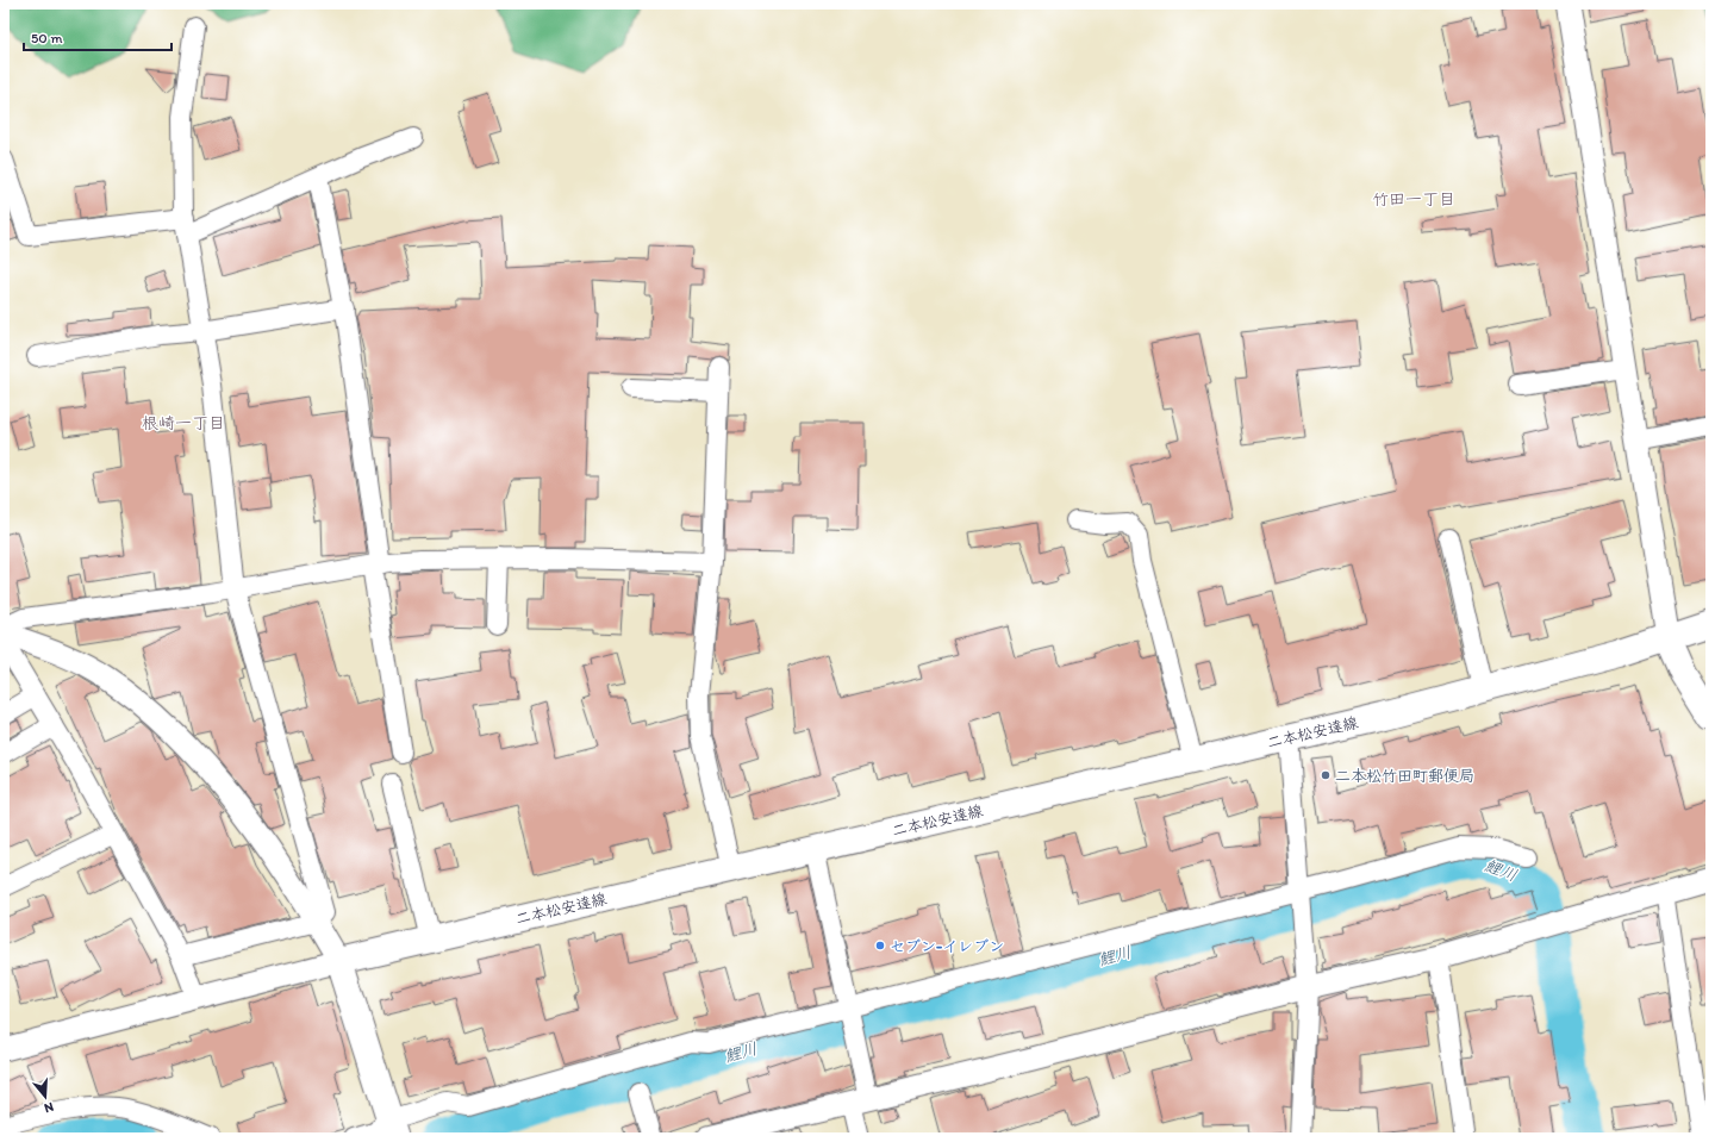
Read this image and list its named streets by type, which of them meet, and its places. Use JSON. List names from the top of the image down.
{
  "streets": {
    "main road": ["二本松安達線"]
  },
  "districts": ["竹田一丁目", "根崎一丁目"],
  "water": ["鯉川"],
  "places": ["二本松竹田町郵便局", "セブン-イレブン"],
  "scale_bar": "50 m",
  "north": "bottom"
}
